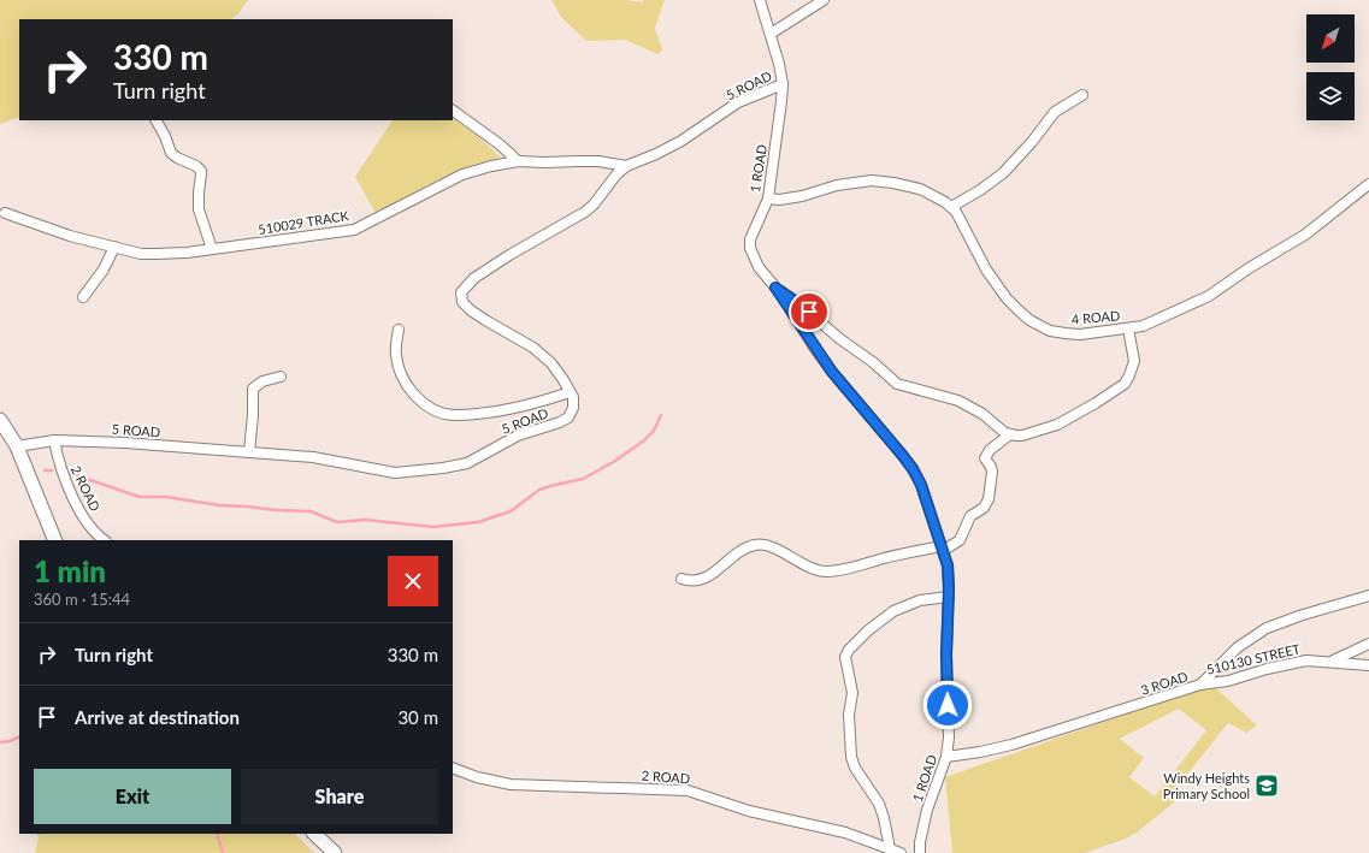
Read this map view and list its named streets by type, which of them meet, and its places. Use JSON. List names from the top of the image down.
{
  "streets": {
    "street": [
      "5 ROAD",
      "1 ROAD",
      "510029 TRACK",
      "4 ROAD",
      "2 ROAD",
      "510130 STREET",
      "3 ROAD"
    ]
  },
  "crossings": [
    ["5 ROAD", "1 ROAD"],
    ["5 ROAD", "510029 TRACK"],
    ["5 ROAD", "2 ROAD"],
    ["1 ROAD", "4 ROAD"],
    ["1 ROAD", "3 ROAD"],
    ["510130 STREET", "3 ROAD"]
  ],
  "places": {
    "school or university": ["Windy Heights Primary School"]
  },
  "north": "bottom left",
  "page": {
    "turn": ["330 m", "Turn right"],
    "heading": ["1 min", "360 m · 15:44"],
    "list": [
      {
        "name": "Turn right",
        "value": "330 m"
      },
      {
        "name": "Arrive at destination",
        "value": "30 m"
      }
    ],
    "buttons": ["Exit", "Share"]
  }
}
